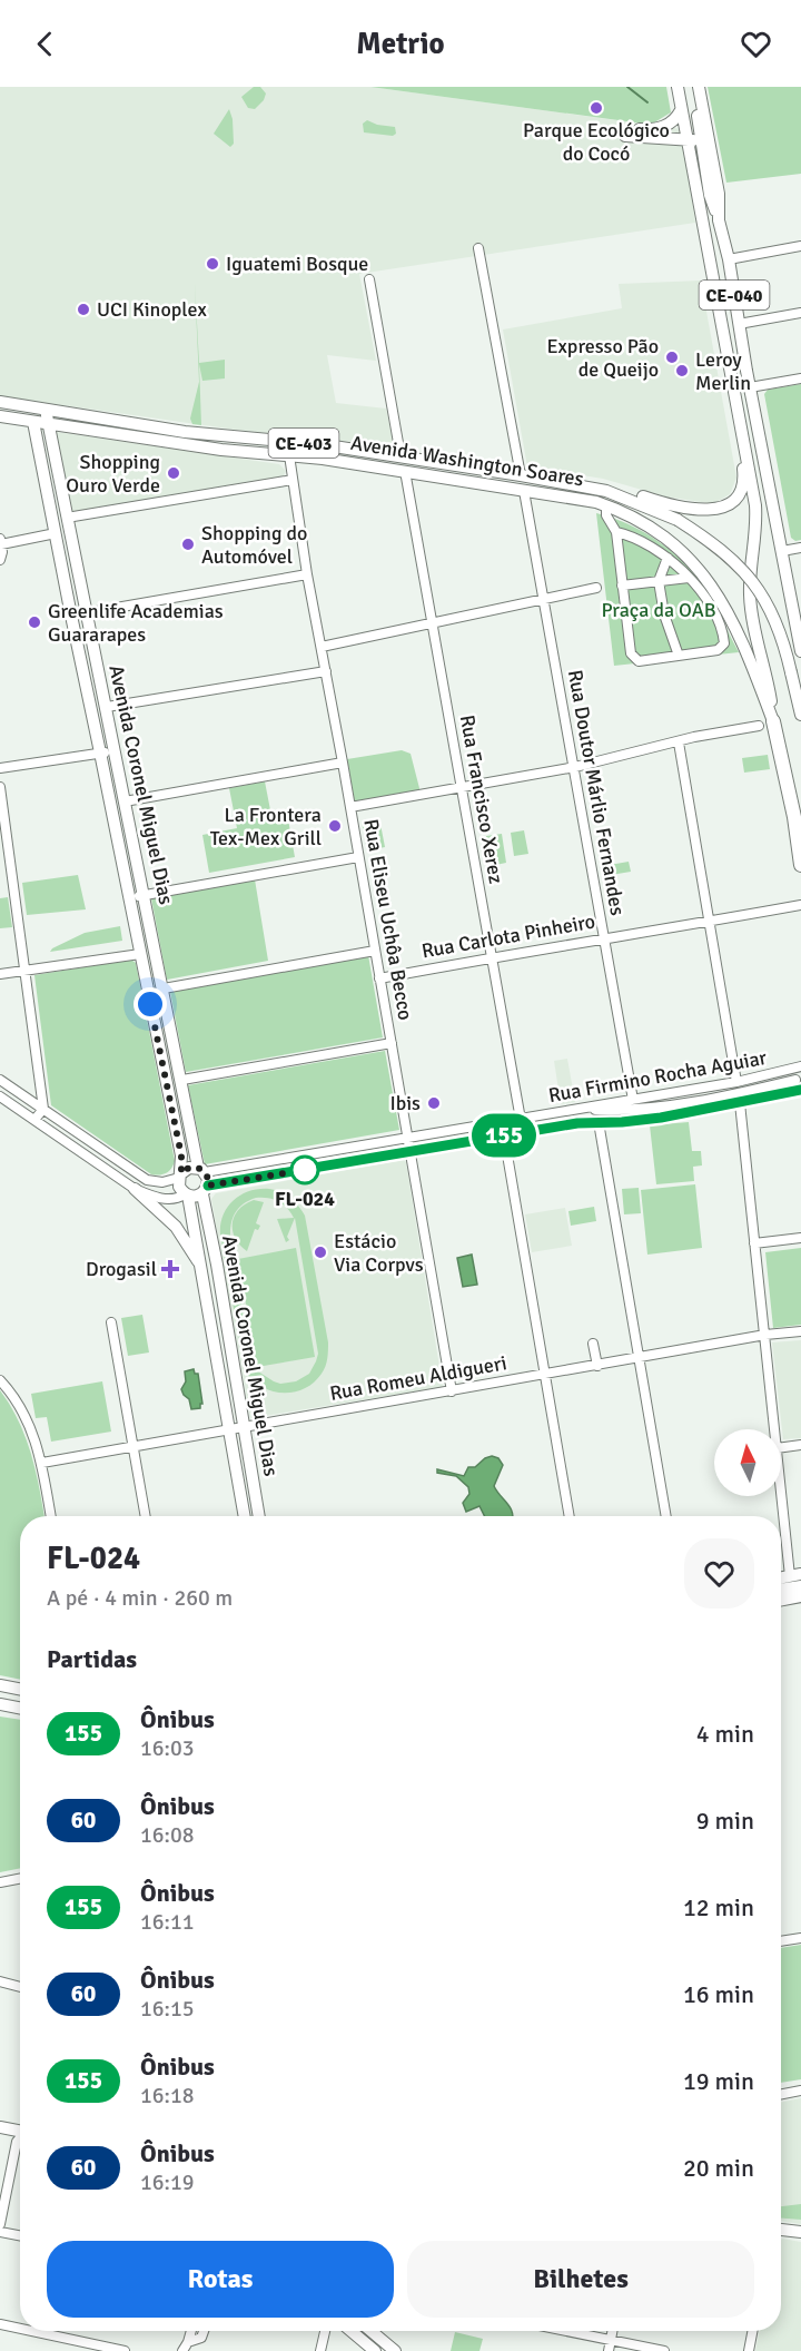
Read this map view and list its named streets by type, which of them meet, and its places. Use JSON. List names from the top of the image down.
{
  "streets": {
    "highway": ["CE-040", "Avenida Washington Soares"],
    "main road": ["CE-403", "Avenida Coronel Miguel Dias"],
    "street": [
      "Rua Doutor Márlio Fernandes",
      "Rua Francisco Xerez",
      "Rua Eliseu Uchôa Becco",
      "Rua Carlota Pinheiro",
      "Rua Firmino Rocha Aguiar",
      "Rua Romeu Aldigueri"
    ]
  },
  "crossings": [
    ["CE-040", "Avenida Washington Soares"],
    ["Avenida Washington Soares", "Avenida Coronel Miguel Dias"],
    ["Avenida Washington Soares", "Rua Doutor Márlio Fernandes"],
    ["Avenida Washington Soares", "Rua Francisco Xerez"],
    ["Avenida Washington Soares", "Rua Eliseu Uchôa Becco"],
    ["Avenida Coronel Miguel Dias", "Rua Firmino Rocha Aguiar"],
    ["Avenida Coronel Miguel Dias", "Rua Romeu Aldigueri"],
    ["Rua Doutor Márlio Fernandes", "Rua Carlota Pinheiro"],
    ["Rua Doutor Márlio Fernandes", "Rua Firmino Rocha Aguiar"],
    ["Rua Francisco Xerez", "Rua Carlota Pinheiro"],
    ["Rua Francisco Xerez", "Rua Firmino Rocha Aguiar"],
    ["Rua Eliseu Uchôa Becco", "Rua Carlota Pinheiro"],
    ["Rua Eliseu Uchôa Becco", "Rua Firmino Rocha Aguiar"],
    ["Rua Eliseu Uchôa Becco", "Rua Romeu Aldigueri"]
  ],
  "parks": ["Praça da OAB"],
  "places": {
    "other": [
      "Parque Ecológico do Cocó",
      "Iguatemi Bosque",
      "UCI Kinoplex",
      "Expresso Pão de Queijo",
      "Leroy Merlin",
      "Shopping Ouro Verde",
      "Shopping do Automóvel",
      "Greenlife Academias Guararapes",
      "La Frontera Tex-Mex Grill",
      "Ibis",
      "FL-024",
      "Estácio Via Corpvs"
    ],
    "health": ["Drogasil"]
  },
  "lines": ["bus line 155"],
  "north": "top",
  "page": {
    "header": "Metrio",
    "on_map": "155",
    "heading": [
      ["FL-024", "A pé · 4 min · 260 m"],
      "Partidas"
    ],
    "list": [
      {
        "mark": "155",
        "name": "Ônibus",
        "note": "16:03",
        "value": "4 min"
      },
      {
        "mark": "60",
        "name": "Ônibus",
        "note": "16:08",
        "value": "9 min"
      },
      {
        "mark": "155",
        "name": "Ônibus",
        "note": "16:11",
        "value": "12 min"
      },
      {
        "mark": "60",
        "name": "Ônibus",
        "note": "16:15",
        "value": "16 min"
      },
      {
        "mark": "155",
        "name": "Ônibus",
        "note": "16:18",
        "value": "19 min"
      },
      {
        "mark": "60",
        "name": "Ônibus",
        "note": "16:19",
        "value": "20 min"
      }
    ],
    "buttons": ["Rotas", "Bilhetes"]
  }
}
